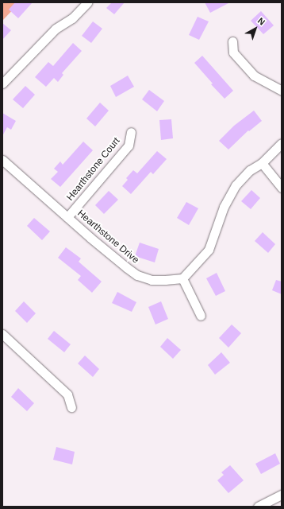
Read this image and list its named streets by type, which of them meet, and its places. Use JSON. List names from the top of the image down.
{
  "streets": {
    "street": ["Hearthstone Court", "Hearthstone Drive"]
  },
  "crossings": [
    ["Hearthstone Court", "Hearthstone Drive"]
  ],
  "north": "top right"
}
